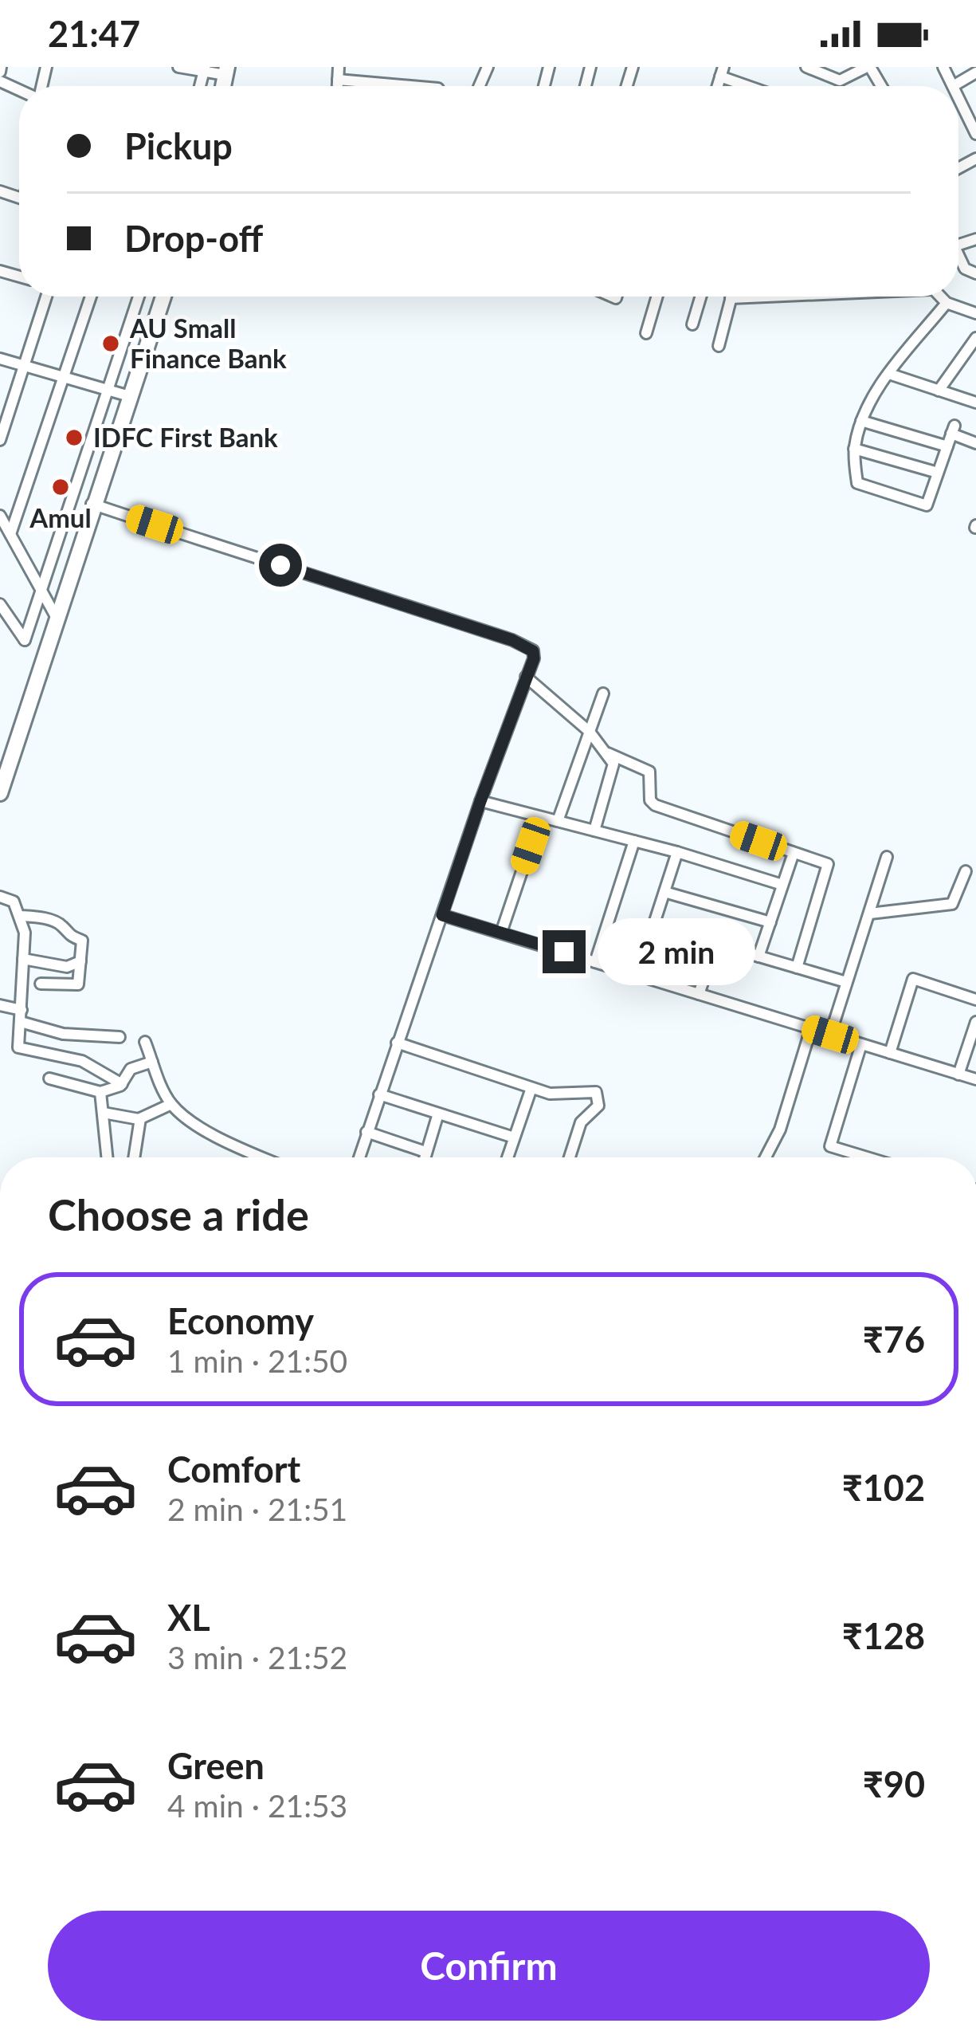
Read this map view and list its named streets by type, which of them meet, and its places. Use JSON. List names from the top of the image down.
{
  "places": ["AU Small Finance Bank", "IDFC First Bank", "Amul"],
  "page": {
    "status": "21:47",
    "banner": ["Pickup", "Drop-off"],
    "bubble": "2 min",
    "heading": "Choose a ride",
    "list": [
      {
        "name": "Economy",
        "note": "1 min · 21:50",
        "value": "₹76"
      },
      {
        "name": "Comfort",
        "note": "2 min · 21:51",
        "value": "₹102"
      },
      {
        "name": "XL",
        "note": "3 min · 21:52",
        "value": "₹128"
      },
      {
        "name": "Green",
        "note": "4 min · 21:53",
        "value": "₹90"
      }
    ],
    "buttons": "Confirm"
  }
}
